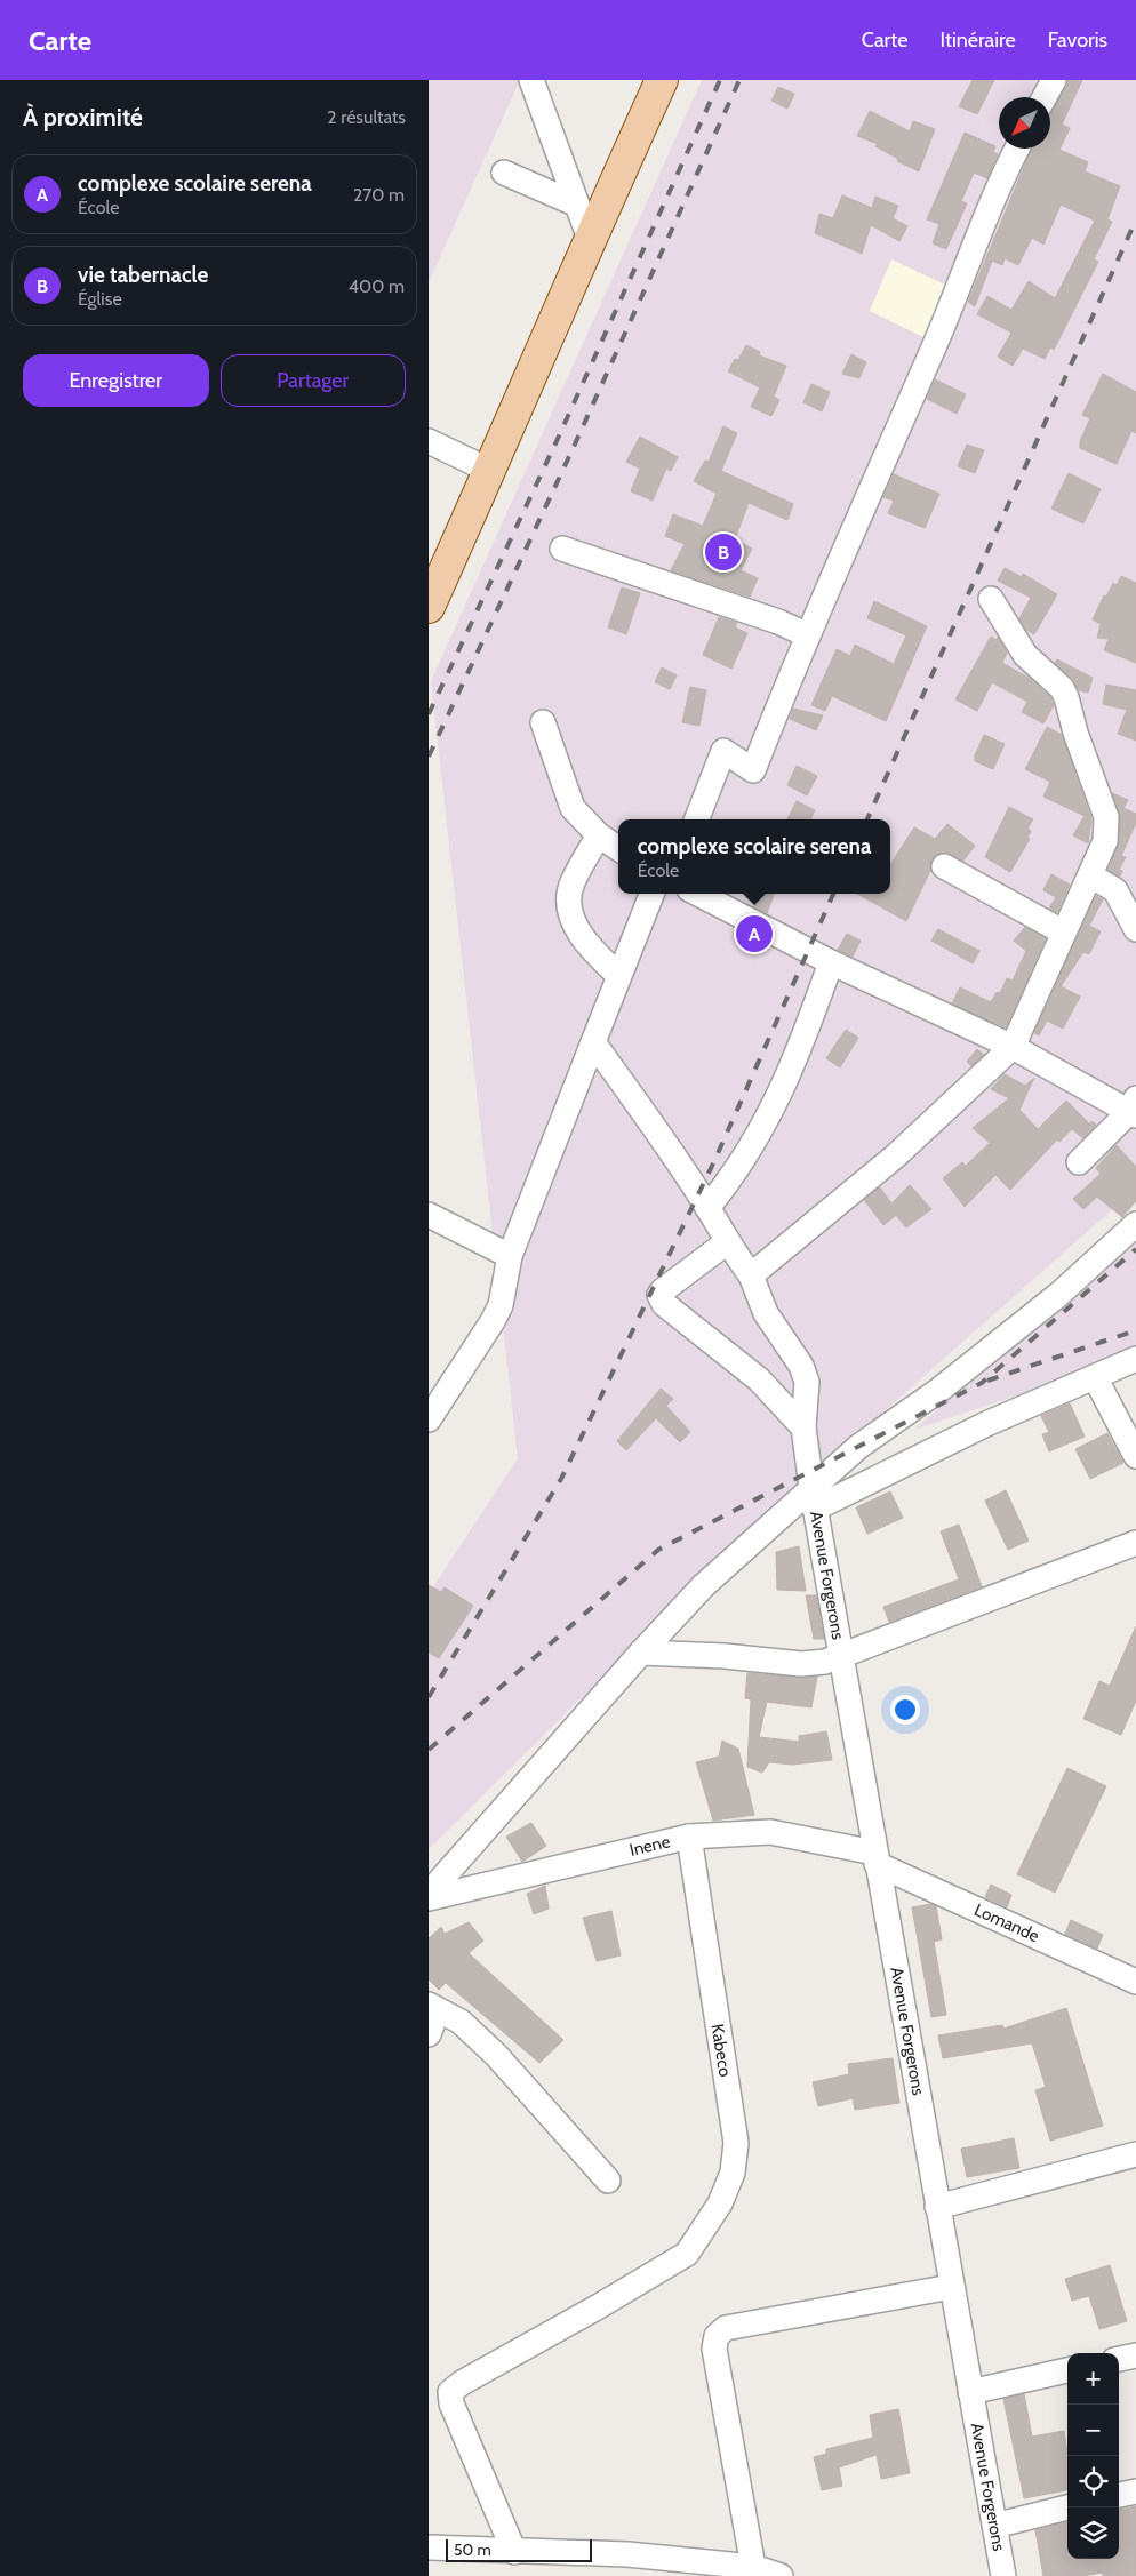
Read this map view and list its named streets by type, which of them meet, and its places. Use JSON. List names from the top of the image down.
{
  "streets": {
    "street": [
      "Avenue Forgerons",
      "Inene",
      "Lomande",
      "Kabeco"
    ]
  },
  "crossings": [
    ["Avenue Forgerons", "Inene"],
    ["Avenue Forgerons", "Lomande"],
    ["Inene", "Lomande"],
    ["Inene", "Kabeco"]
  ],
  "scale_bar": "50 m",
  "north": "bottom left",
  "page": {
    "header": "Carte",
    "nav": ["Carte", "Itinéraire", "Favoris"],
    "heading": ["À proximité", "2 résultats"],
    "list": [
      {
        "mark": "A",
        "name": "complexe scolaire serena",
        "note": "École",
        "value": "270 m"
      },
      {
        "mark": "B",
        "name": "vie tabernacle",
        "note": "Église",
        "value": "400 m"
      }
    ],
    "buttons": ["Enregistrer", "Partager"],
    "pins": ["B", "A"],
    "popup": ["complexe scolaire serena", "École"],
    "map_buttons": ["+", "−"],
    "scale": "50 m"
  }
}
